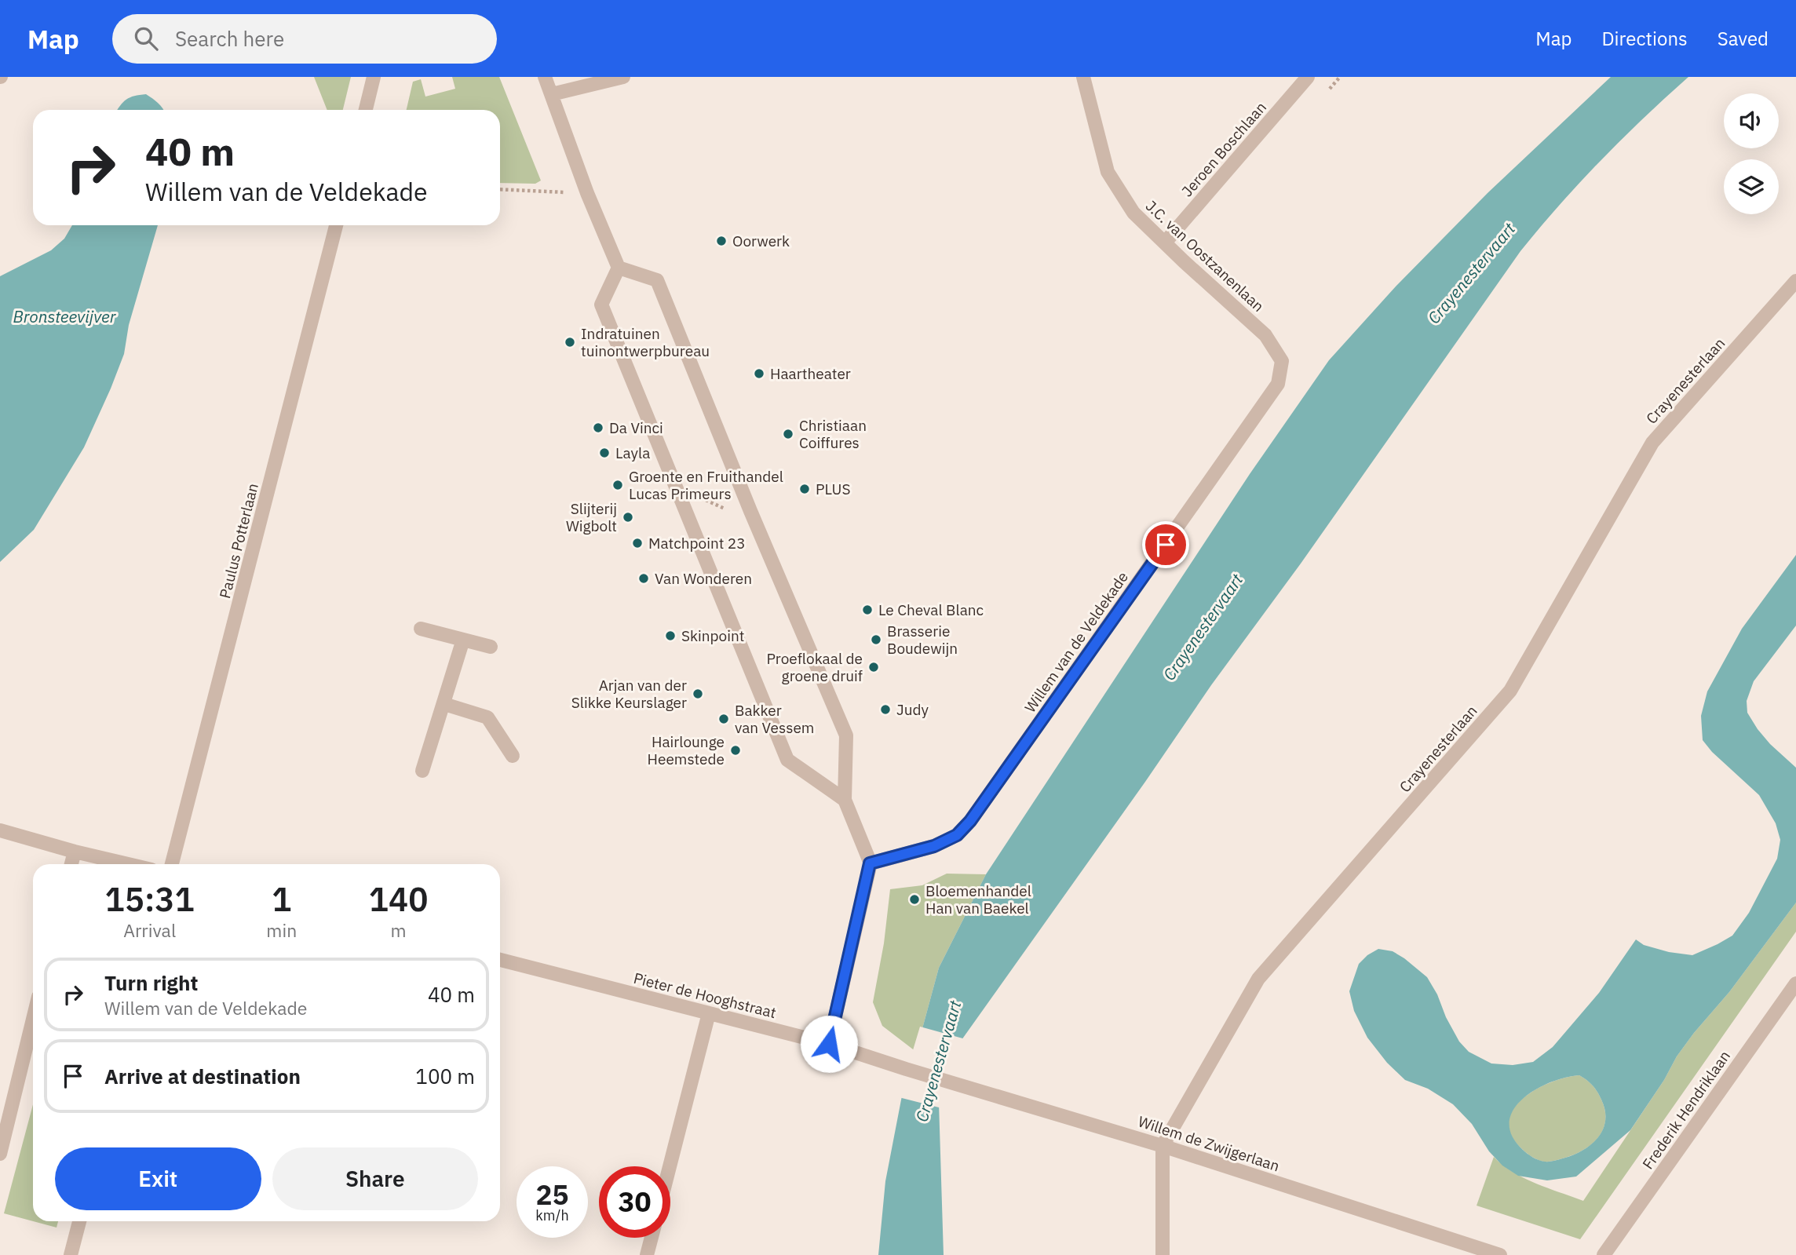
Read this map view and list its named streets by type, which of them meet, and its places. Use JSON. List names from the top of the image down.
{
  "streets": {
    "street": [
      "Jeroen Boschlaan",
      "J.C. van Oostzanenlaan",
      "Crayenesterlaan",
      "Paulus Potterlaan",
      "Willem van de Veldekade",
      "Pieter de Hooghstraat",
      "Frederik Hendriklaan",
      "Willem de Zwijgerlaan"
    ]
  },
  "crossings": [
    ["Jeroen Boschlaan", "J.C. van Oostzanenlaan"],
    ["J.C. van Oostzanenlaan", "Willem van de Veldekade"],
    ["Crayenesterlaan", "Willem de Zwijgerlaan"],
    ["Pieter de Hooghstraat", "Willem de Zwijgerlaan"]
  ],
  "water": ["Crayenestervaart", "Bronsteevijver"],
  "places": [
    "Oorwerk",
    "Indratuinen tuinontwerpbureau",
    "Haartheater",
    "Da Vinci",
    "Christiaan Coiffures",
    "Layla",
    "Groente en Fruithandel Lucas Primeurs",
    "PLUS",
    "Slijterij Wigbolt",
    "Matchpoint 23",
    "Van Wonderen",
    "Le Cheval Blanc",
    "Skinpoint",
    "Brasserie Boudewijn",
    "Proeflokaal de groene druif",
    "Arjan van der Slikke Keurslager",
    "Judy",
    "Bakker van Vessem",
    "Hairlounge Heemstede",
    "Bloemenhandel Han van Baekel"
  ],
  "page": {
    "header": "Map",
    "search": "Search here",
    "nav": ["Map", "Directions", "Saved"],
    "turn": ["40 m", "Willem van de Veldekade"],
    "eta": [
      "15:31",
      "Arrival",
      "1",
      "min",
      "140",
      "m"
    ],
    "list": [
      {
        "name": "Turn right",
        "note": "Willem van de Veldekade",
        "value": "40 m"
      },
      {
        "name": "Arrive at destination",
        "value": "100 m"
      }
    ],
    "buttons": ["Exit", "Share"],
    "speed": "25 km/h",
    "limit": "30"
  }
}
